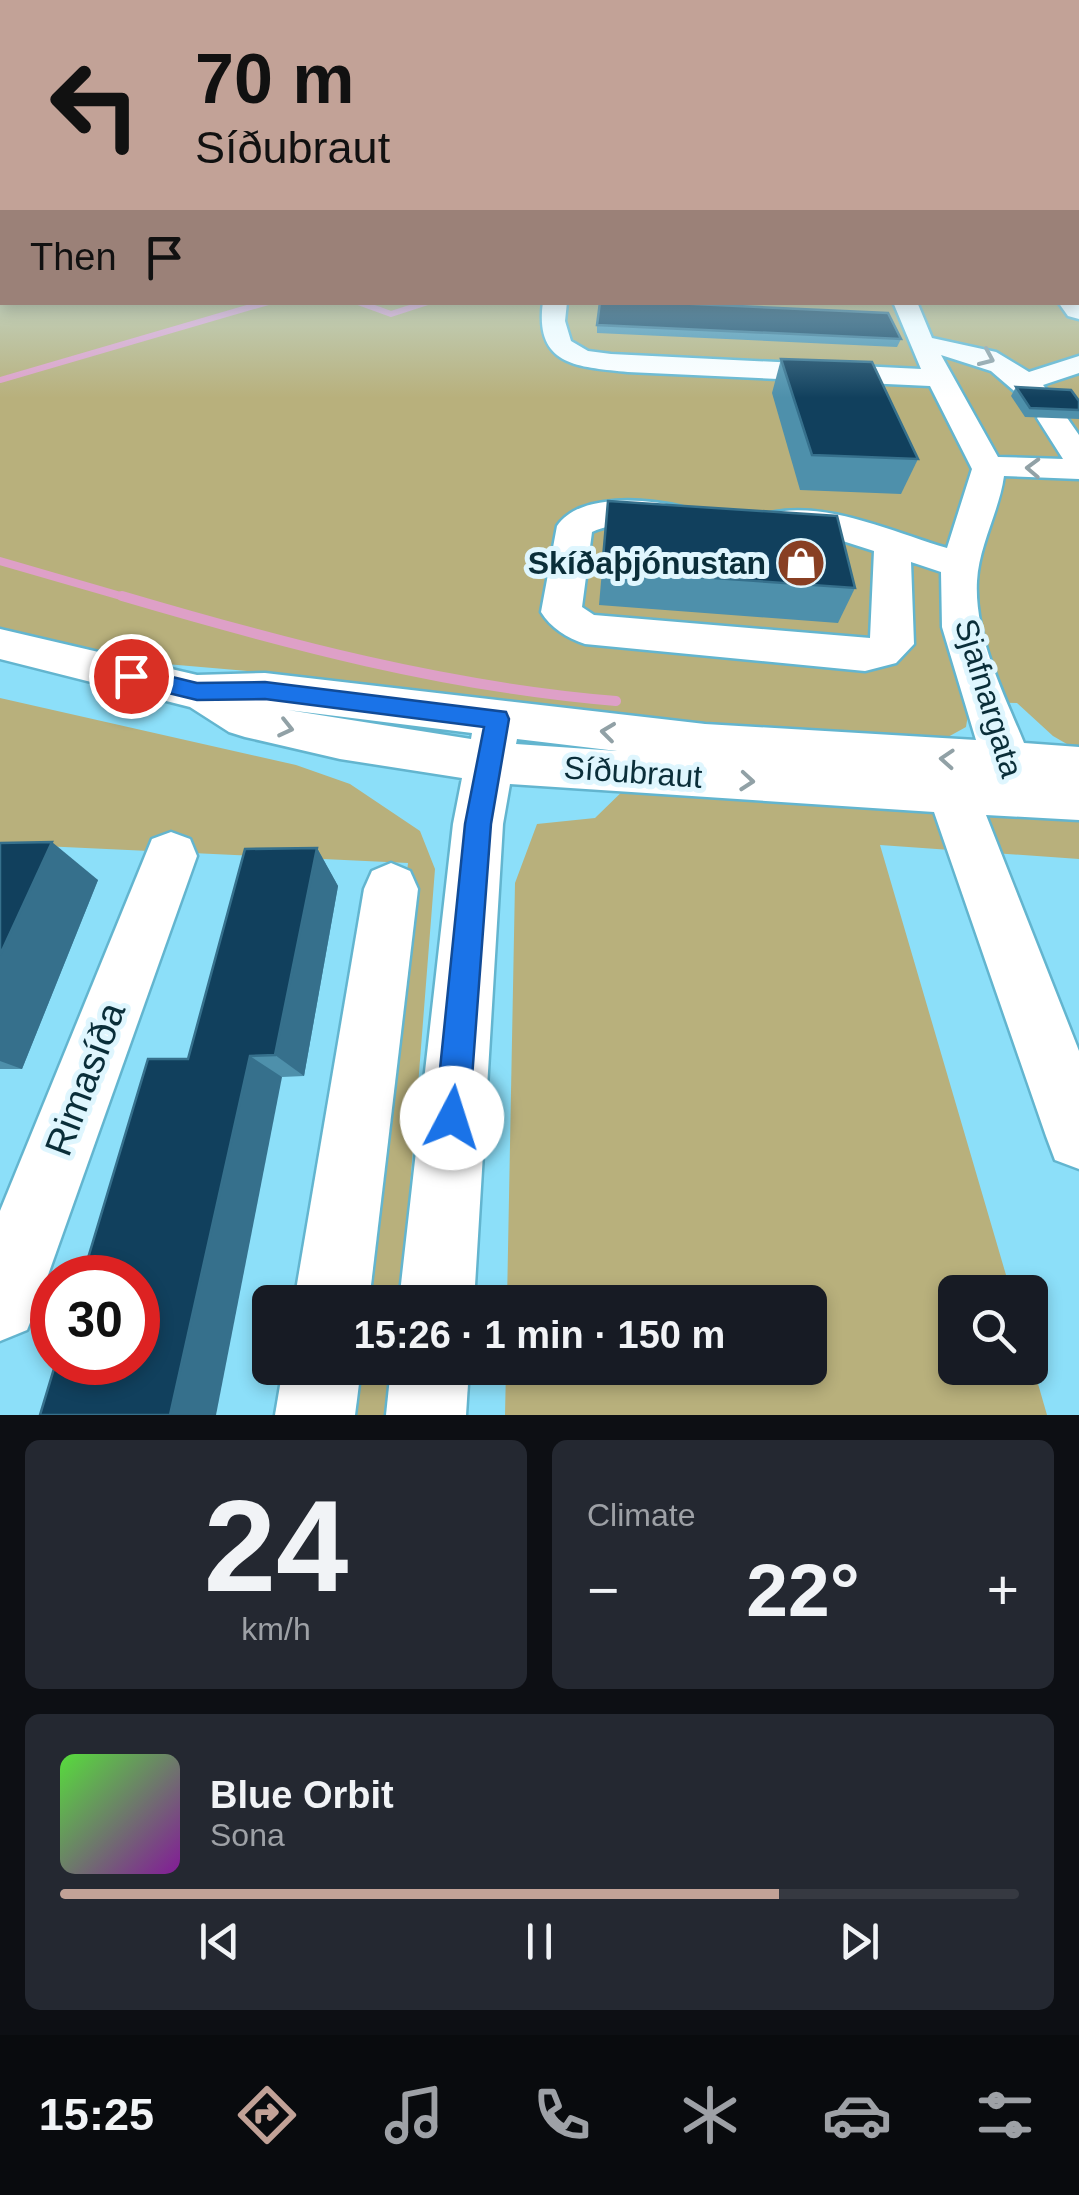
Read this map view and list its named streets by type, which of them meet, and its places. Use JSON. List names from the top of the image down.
{
  "streets": {
    "street": ["Sjafnargata", "Síðubraut", "Rimasíða"]
  },
  "crossings": [
    ["Sjafnargata", "Síðubraut"]
  ],
  "places": {
    "shop": ["Skíðaþjónustan"]
  },
  "page": {
    "turn": ["70 m", "Síðubraut"],
    "then": "Then",
    "limit": "30",
    "trip": "15:26 · 1 min · 150 m",
    "tile": [
      ["24", "km/h"],
      "Climate"
    ],
    "heat": ["−", "22°", "+"],
    "song": ["Blue Orbit", "Sona"],
    "tabs": "15:25"
  }
}
